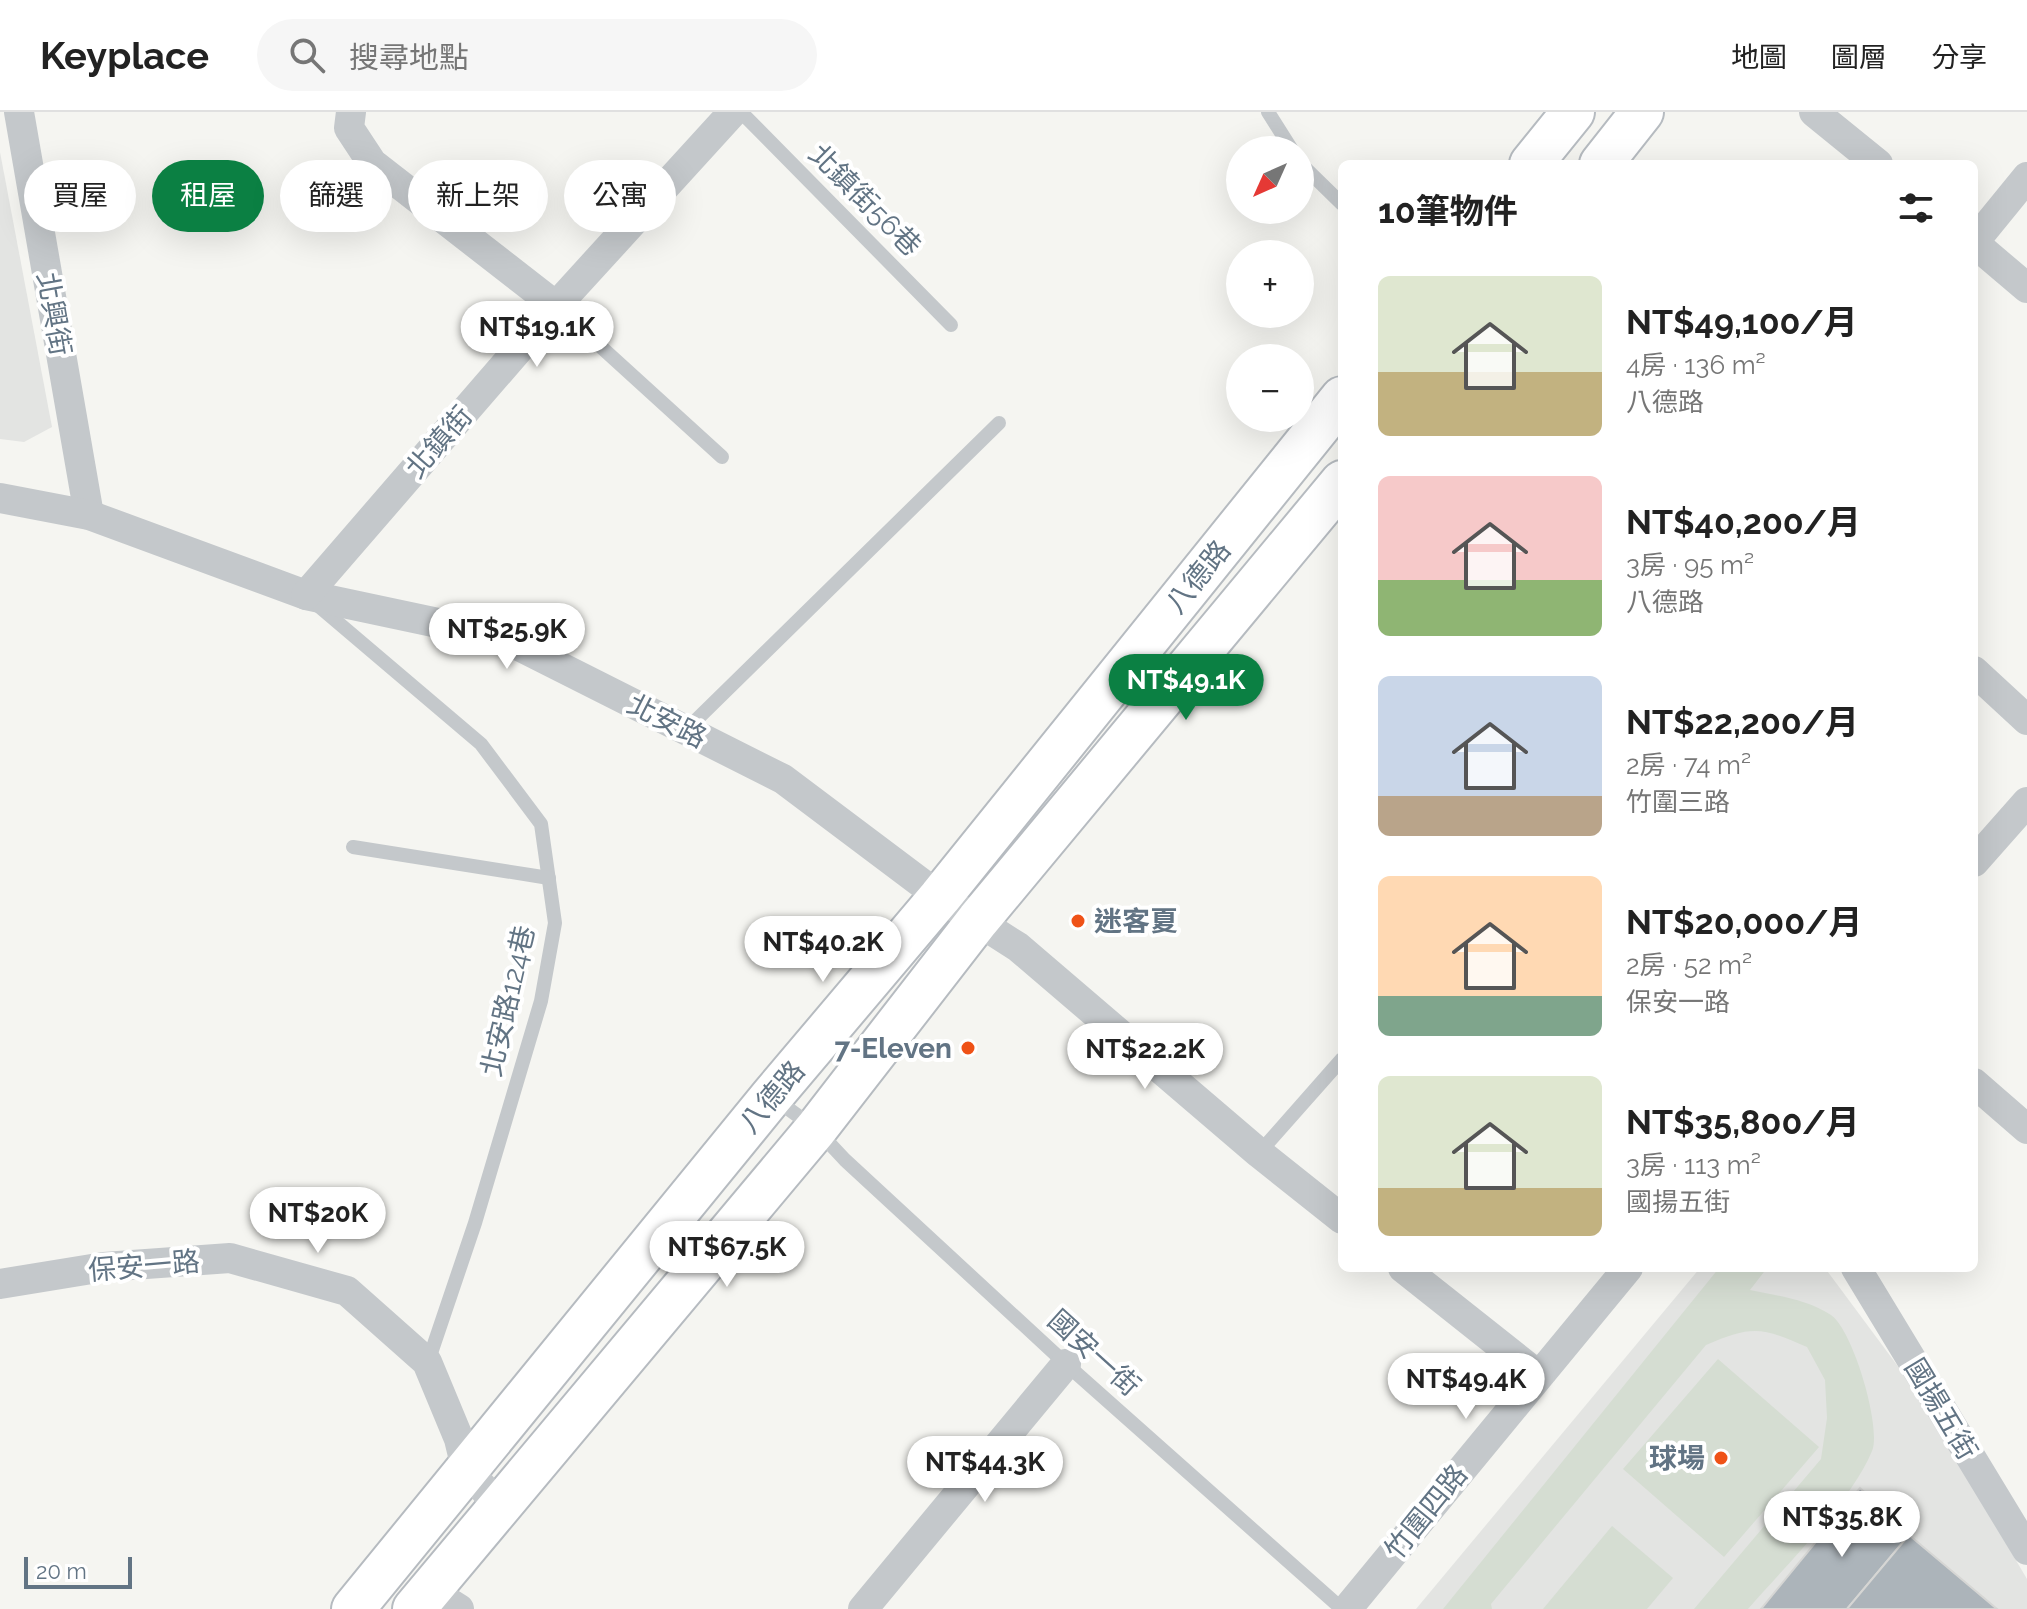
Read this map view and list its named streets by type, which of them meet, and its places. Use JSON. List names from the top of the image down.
{
  "streets": {
    "street": [
      "北興街",
      "北鎮街",
      "八德路",
      "北安路",
      "保安一路",
      "國揚五街",
      "竹圍四路"
    ],
    "lane": ["北鎮街56巷", "北安路124巷", "國安一街"]
  },
  "crossings": [
    ["北興街", "北安路"],
    ["北鎮街", "北安路"],
    ["北鎮街", "北安路124巷"],
    ["八德路", "北安路"],
    ["八德路", "保安一路"],
    ["八德路", "國安一街"],
    ["北安路", "北安路124巷"],
    ["北安路124巷", "保安一路"],
    ["國安一街", "竹圍四路"]
  ],
  "places": ["迷客夏", "7-Eleven", "球場"],
  "scale_bar": "20 m",
  "north": "bottom left",
  "page": {
    "header": "Keyplace",
    "search": "搜尋地點",
    "nav": ["地圖", "圖層", "分享"],
    "map_buttons": ["+", "−"],
    "chip": [
      "買屋",
      "租屋",
      "篩選",
      "新上架",
      "公寓"
    ],
    "heading": "10筆物件",
    "list": [
      {
        "name": "NT$49,100/月",
        "note": "4房 · 136 m² · 八德路"
      },
      {
        "name": "NT$40,200/月",
        "note": "3房 · 95 m² · 八德路"
      },
      {
        "name": "NT$22,200/月",
        "note": "2房 · 74 m² · 竹圍三路"
      },
      {
        "name": "NT$20,000/月",
        "note": "2房 · 52 m² · 保安一路"
      },
      {
        "name": "NT$35,800/月",
        "note": "3房 · 113 m² · 國揚五街"
      }
    ],
    "price": [
      "NT$19.1K",
      "NT$25.9K",
      "NT$49.1K",
      "NT$40.2K",
      "NT$22.2K",
      "NT$20K",
      "NT$67.5K",
      "NT$49.4K",
      "NT$44.3K",
      "NT$35.8K"
    ],
    "scale": "20 m"
  }
}
